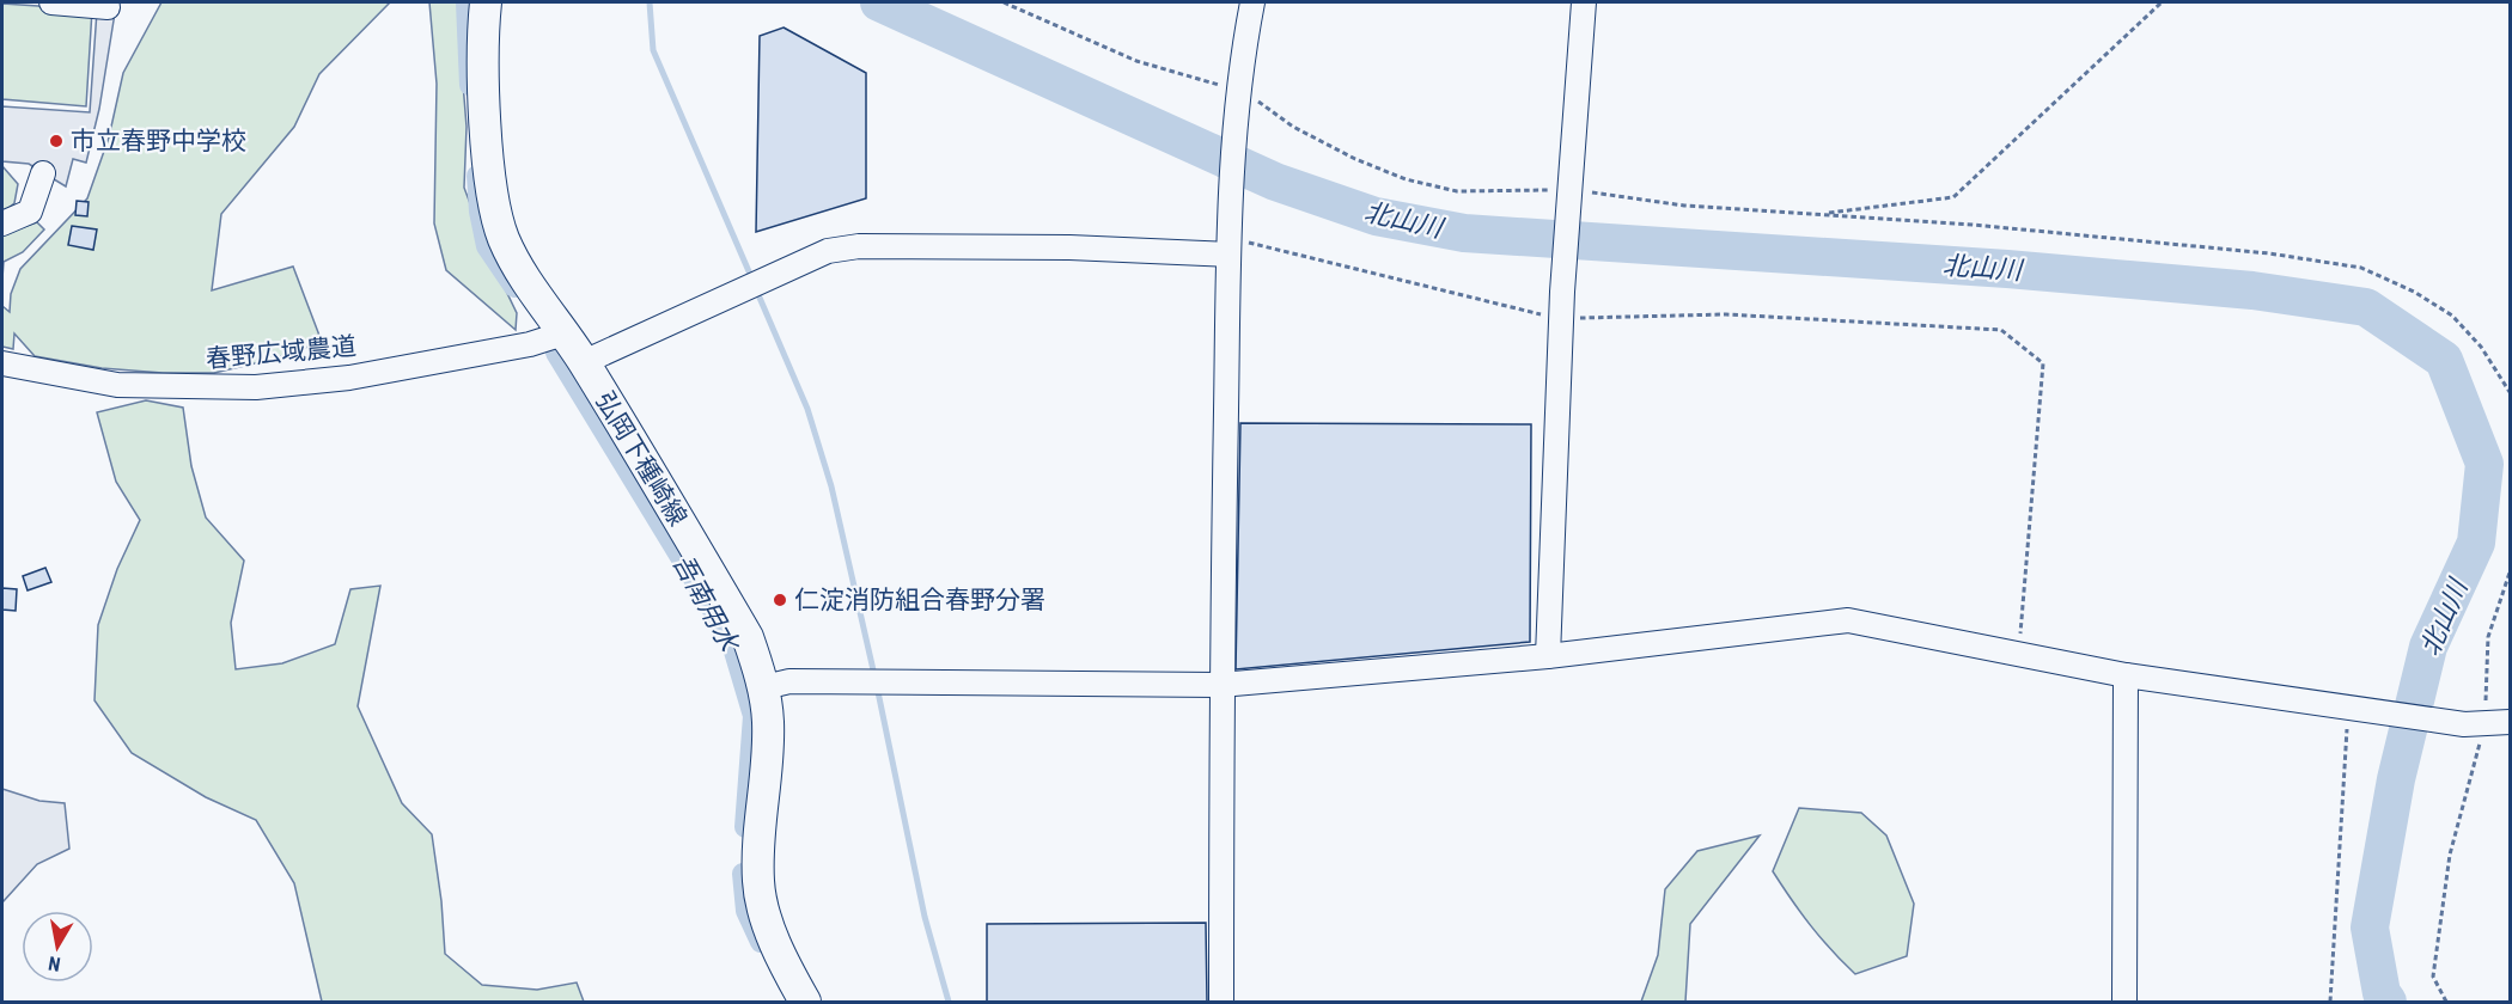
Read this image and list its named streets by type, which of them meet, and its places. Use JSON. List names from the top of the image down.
{
  "streets": {
    "main road": ["弘岡下種崎線"],
    "street": ["春野広域農道"]
  },
  "crossings": [
    ["春野広域農道", "弘岡下種崎線"]
  ],
  "water": ["北山川", "吾南用水"],
  "places": ["市立春野中学校", "仁淀消防組合春野分署"],
  "north": "bottom"
}
